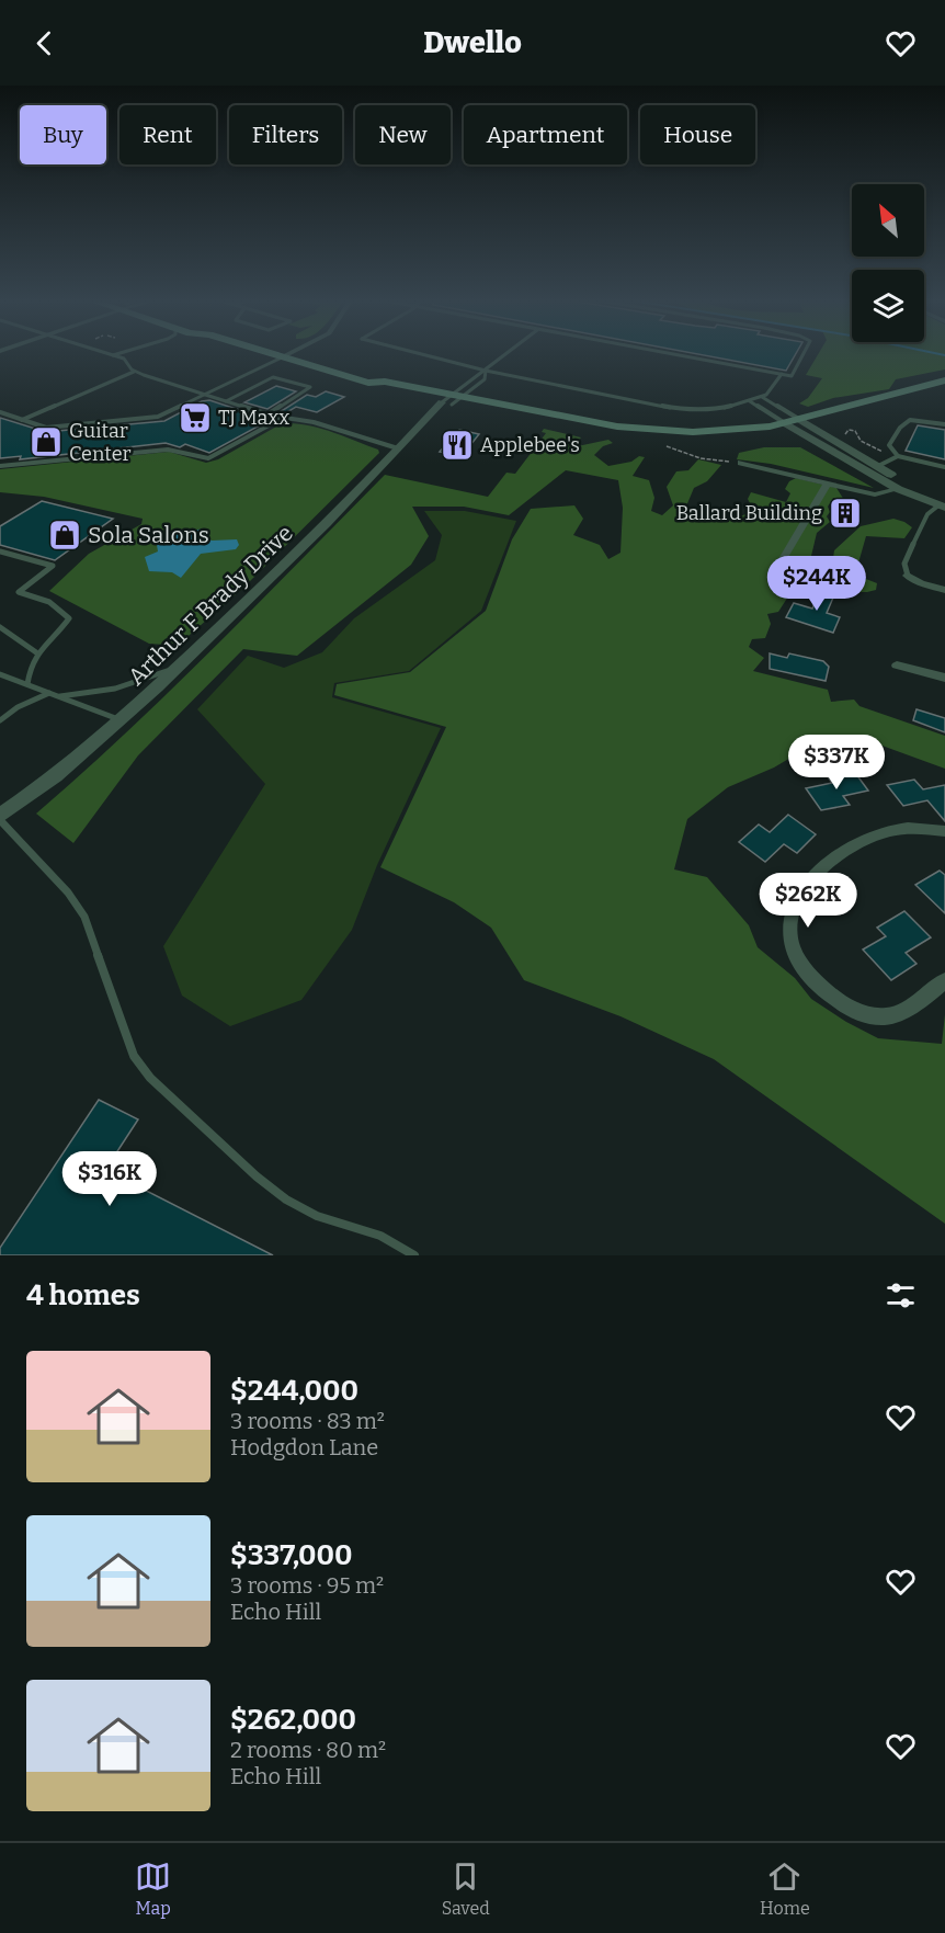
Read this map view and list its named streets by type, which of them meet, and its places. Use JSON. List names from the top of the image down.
{
  "streets": {
    "street": ["Arthur F Brady Drive"]
  },
  "places": {
    "supermarket": ["TJ Maxx"],
    "shop": ["Guitar Center", "Sola Salons"],
    "restaurant": ["Applebee's"],
    "building": ["Ballard Building"]
  },
  "north": "top left",
  "page": {
    "header": "Dwello",
    "chip": [
      "Buy",
      "Rent",
      "Filters",
      "New",
      "Apartment",
      "House"
    ],
    "price": [
      "$244K",
      "$337K",
      "$262K",
      "$316K"
    ],
    "heading": "4 homes",
    "list": [
      {
        "name": "$244,000",
        "note": "3 rooms · 83 m² · Hodgdon Lane"
      },
      {
        "name": "$337,000",
        "note": "3 rooms · 95 m² · Echo Hill"
      },
      {
        "name": "$262,000",
        "note": "2 rooms · 80 m² · Echo Hill"
      }
    ],
    "tabs": ["Map", "Saved", "Home"]
  }
}
